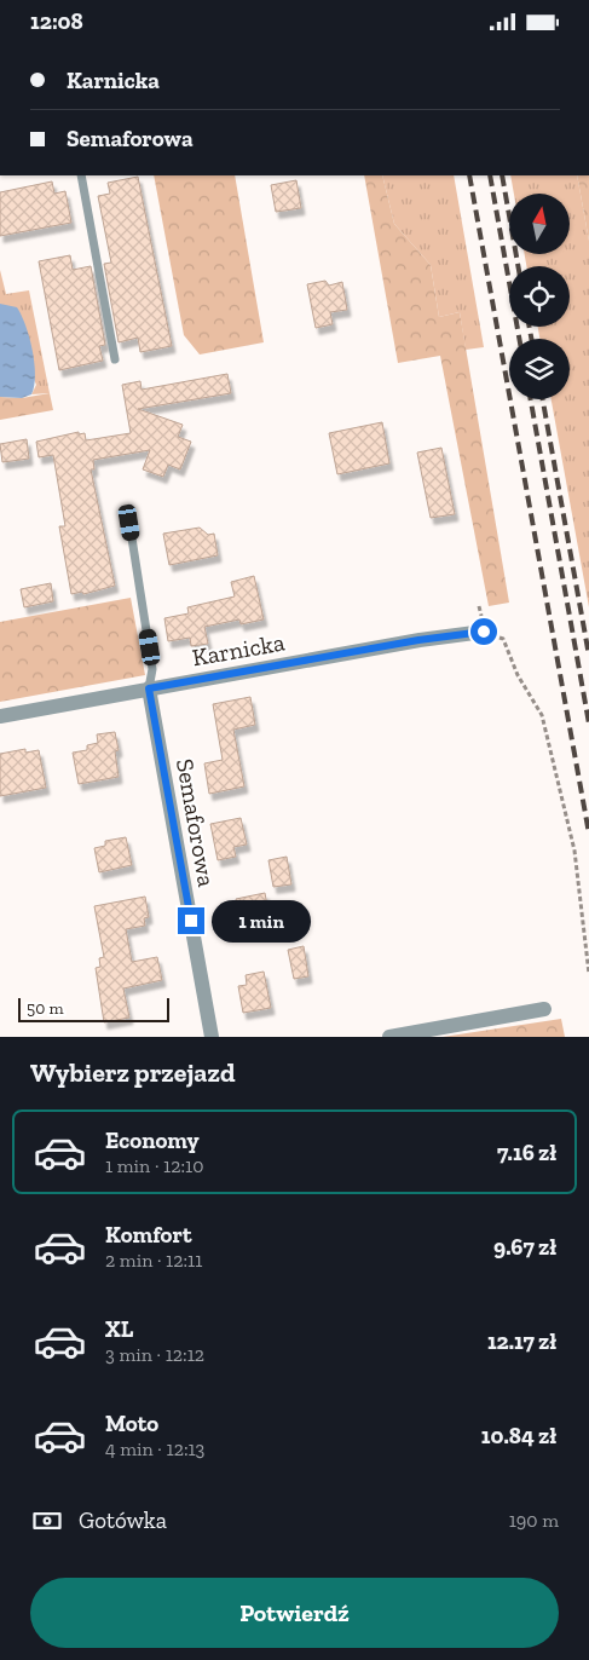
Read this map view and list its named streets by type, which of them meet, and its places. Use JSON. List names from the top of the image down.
{
  "streets": {
    "street": ["Karnicka", "Semaforowa"]
  },
  "crossings": [
    ["Karnicka", "Semaforowa"]
  ],
  "scale_bar": "50 m",
  "north": "top",
  "page": {
    "status": "12:08",
    "banner": ["Karnicka", "Semaforowa"],
    "bubble": "1 min",
    "scale": "50 m",
    "heading": "Wybierz przejazd",
    "list": [
      {
        "name": "Economy",
        "note": "1 min · 12:10",
        "value": "7.16 zł"
      },
      {
        "name": "Komfort",
        "note": "2 min · 12:11",
        "value": "9.67 zł"
      },
      {
        "name": "XL",
        "note": "3 min · 12:12",
        "value": "12.17 zł"
      },
      {
        "name": "Moto",
        "note": "4 min · 12:13",
        "value": "10.84 zł"
      }
    ],
    "pay": ["Gotówka", "190 m"],
    "buttons": "Potwierdź"
  }
}
